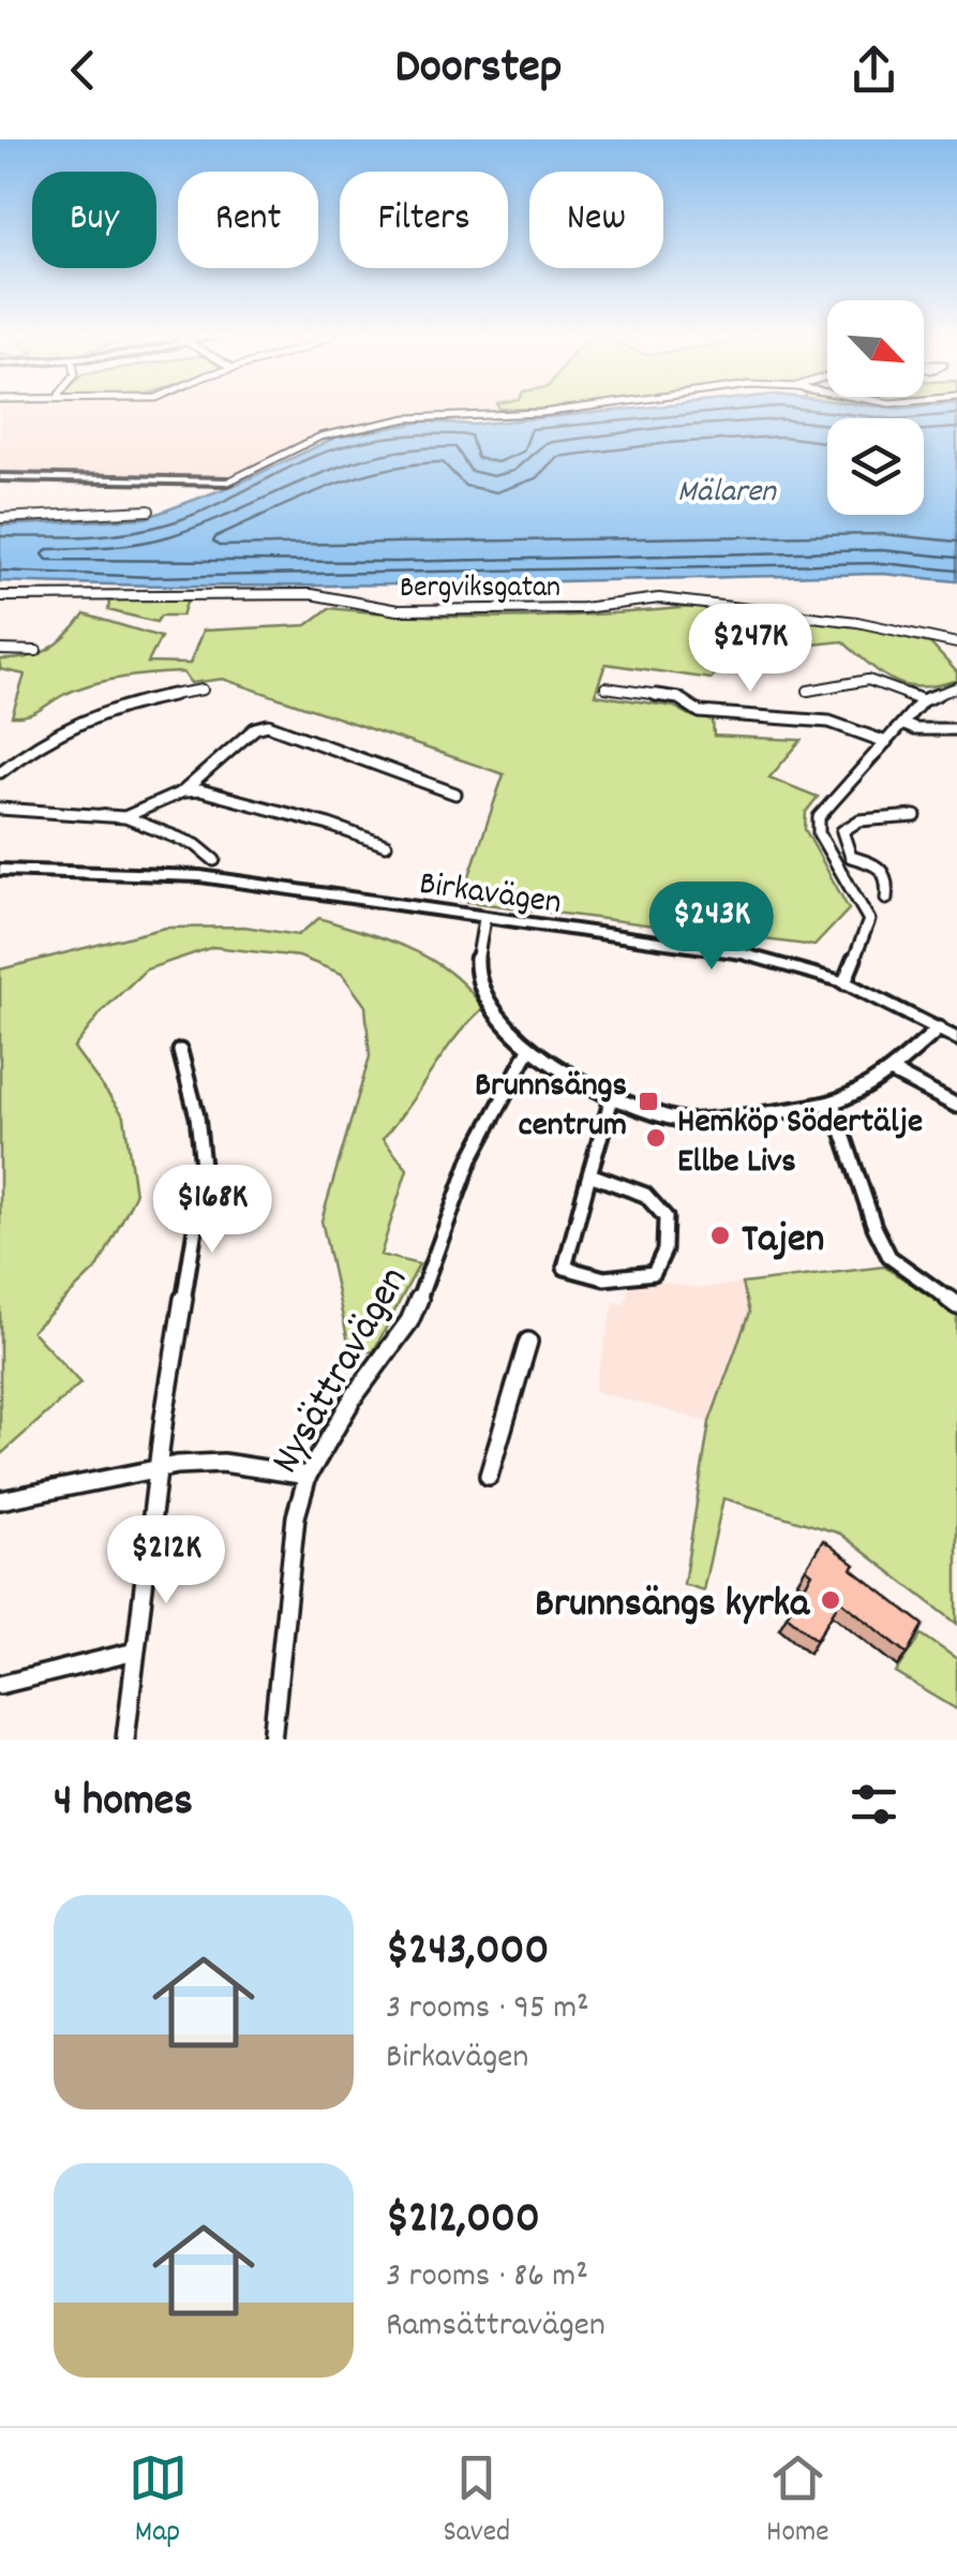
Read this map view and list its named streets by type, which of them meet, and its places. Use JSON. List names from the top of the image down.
{
  "streets": {
    "street": ["Bergviksgatan", "Birkavägen", "Nysättravägen"]
  },
  "water": ["Mälaren"],
  "places": {
    "transit": ["Brunnsängs centrum"],
    "other": ["Hemköp Södertälje Ellbe Livs", "Tajen", "Brunnsängs kyrka"]
  },
  "north": "bottom right",
  "page": {
    "header": "Doorstep",
    "chip": [
      "Buy",
      "Rent",
      "Filters",
      "New"
    ],
    "price": [
      "$247K",
      "$243K",
      "$168K",
      "$212K"
    ],
    "heading": "4 homes",
    "list": [
      {
        "name": "$243,000",
        "note": "3 rooms · 95 m² · Birkavägen"
      },
      {
        "name": "$212,000",
        "note": "3 rooms · 86 m² · Ramsättravägen"
      }
    ],
    "tabs": ["Map", "Saved", "Home"]
  }
}
